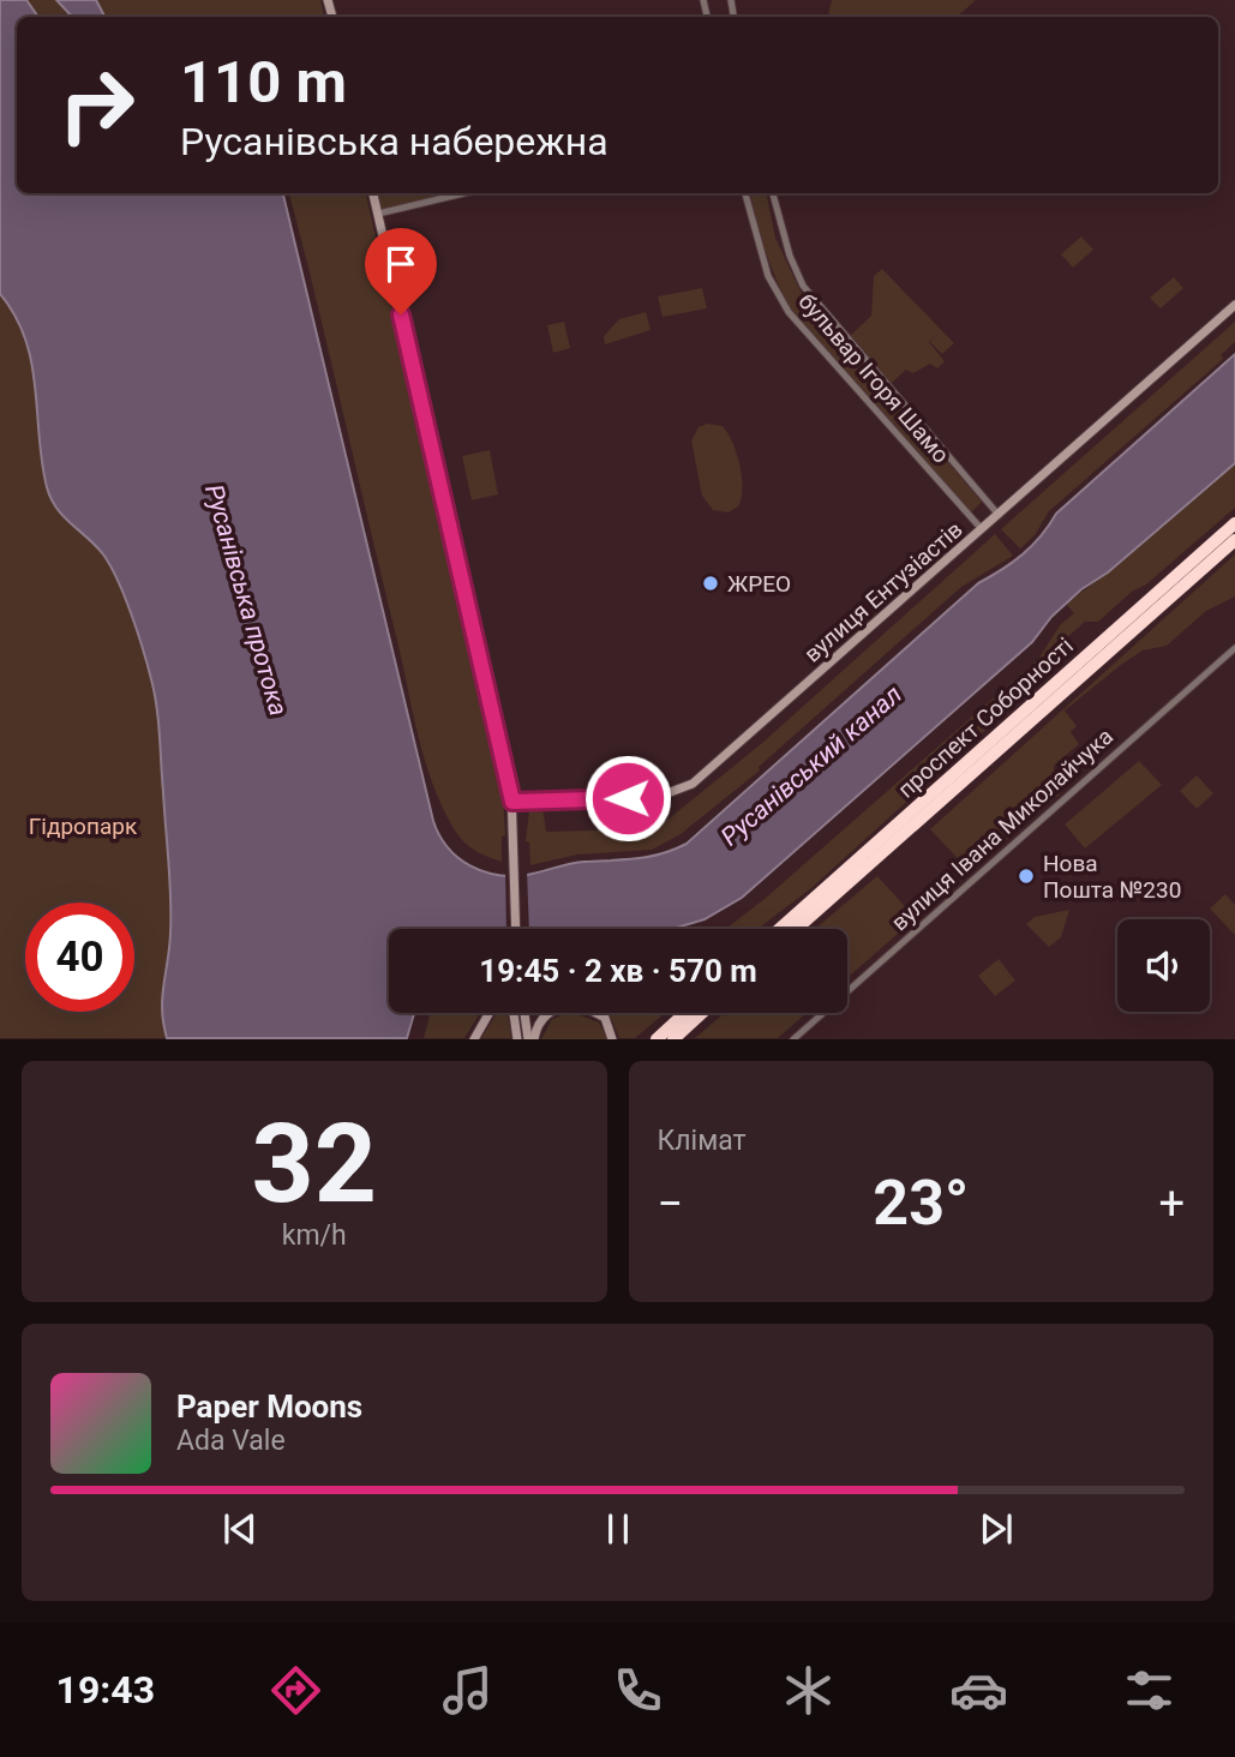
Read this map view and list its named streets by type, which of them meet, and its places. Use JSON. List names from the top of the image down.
{
  "streets": {
    "highway": ["проспект Соборності"],
    "main road": ["вулиця Ентузіастів"],
    "street": ["бульвар Ігоря Шамо", "вулиця Івана Миколайчука"]
  },
  "crossings": [
    ["бульвар Ігоря Шамо", "вулиця Ентузіастів"]
  ],
  "water": ["Русанівська протока", "Русанівський канал"],
  "parks": ["Гідропарк"],
  "places": ["ЖРЕО", "Нова Пошта №230"],
  "page": {
    "turn": ["110 m", "Русанівська набережна"],
    "limit": "40",
    "trip": "19:45 · 2 хв · 570 m",
    "tile": [
      ["32", "km/h"],
      "Клімат"
    ],
    "heat": ["−", "23°", "+"],
    "song": ["Paper Moons", "Ada Vale"],
    "tabs": "19:43"
  }
}
